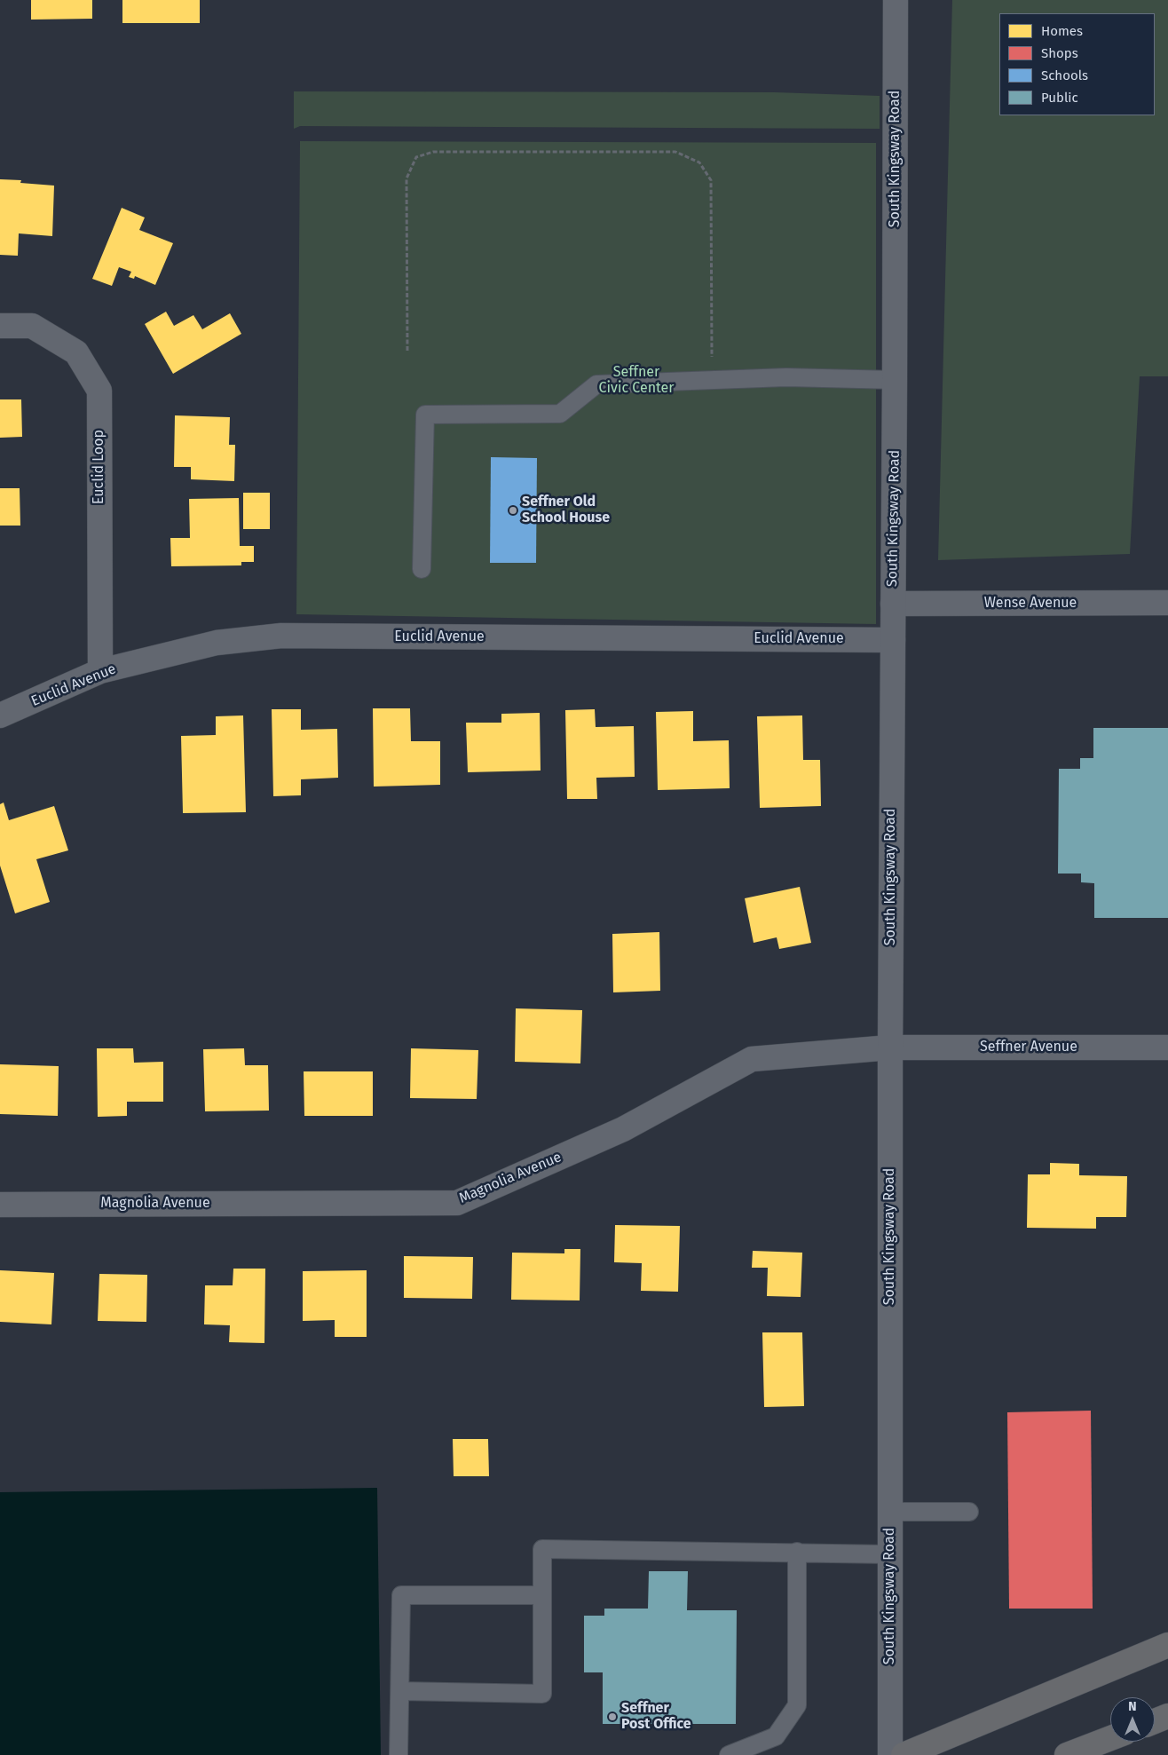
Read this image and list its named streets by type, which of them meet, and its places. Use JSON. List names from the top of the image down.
{
  "streets": {
    "street": [
      "South Kingsway Road",
      "Euclid Loop",
      "Wense Avenue",
      "Euclid Avenue",
      "Seffner Avenue",
      "Magnolia Avenue"
    ]
  },
  "crossings": [
    ["South Kingsway Road", "Wense Avenue"],
    ["South Kingsway Road", "Euclid Avenue"],
    ["South Kingsway Road", "Seffner Avenue"],
    ["South Kingsway Road", "Magnolia Avenue"],
    ["Euclid Loop", "Euclid Avenue"],
    ["Seffner Avenue", "Magnolia Avenue"]
  ],
  "parks": ["Seffner Civic Center"],
  "places": ["Seffner Old School House", "Seffner Post Office"],
  "legend": [
    "Homes",
    "Shops",
    "Schools",
    "Public"
  ],
  "north": "top"
}
